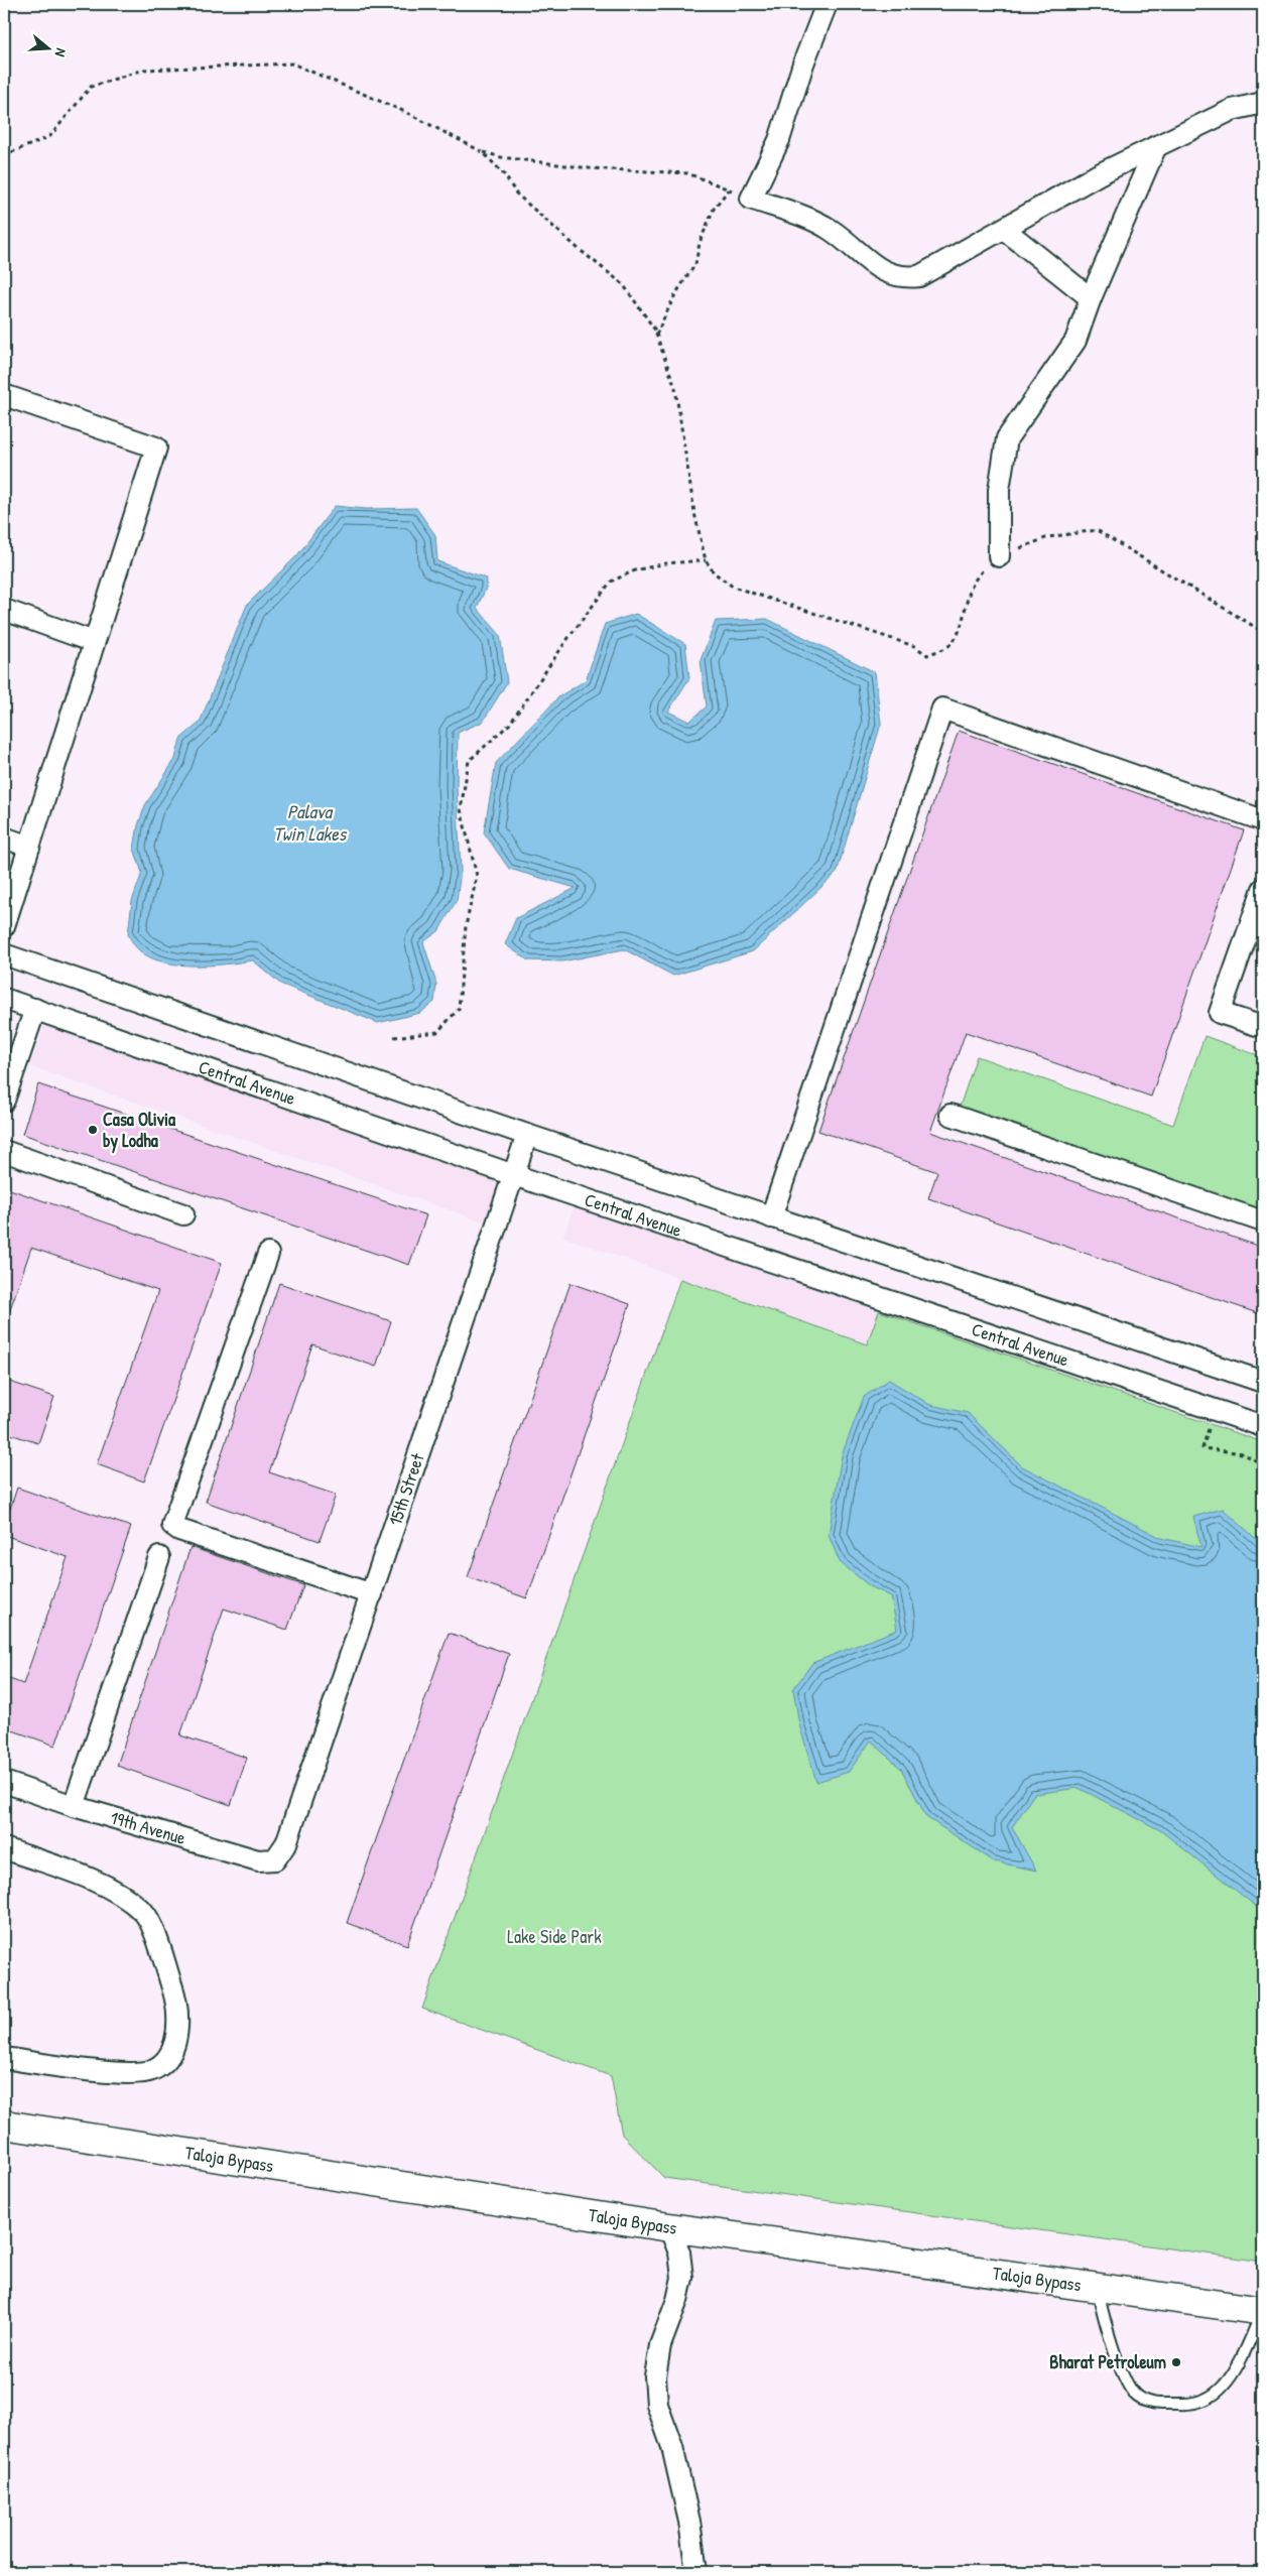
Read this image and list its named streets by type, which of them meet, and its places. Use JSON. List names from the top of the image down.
{
  "streets": {
    "main road": ["Taloja Bypass"],
    "street": ["Central Avenue", "15th Street", "19th Avenue"]
  },
  "crossings": [
    ["Central Avenue", "15th Street"],
    ["15th Street", "19th Avenue"]
  ],
  "water": ["Palava Twin Lakes"],
  "parks": ["Lake Side Park"],
  "places": ["Casa Olivia by Lodha", "Bharat Petroleum"],
  "north": "right"
}
